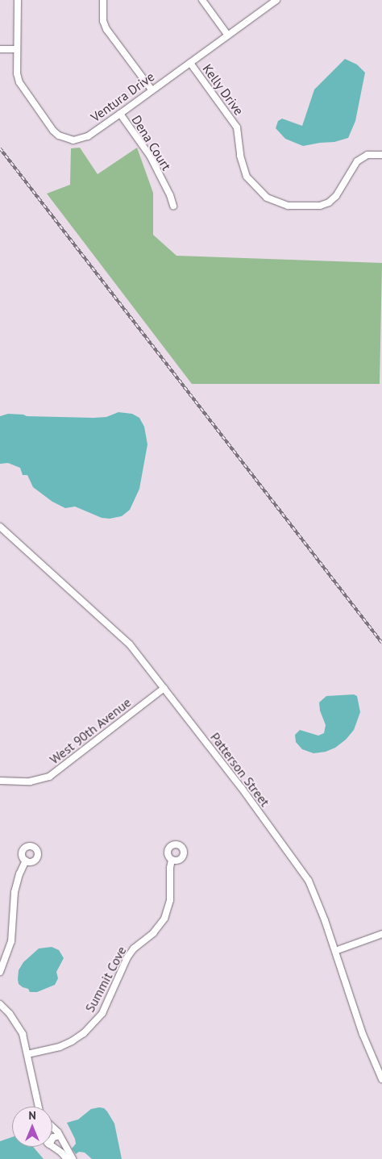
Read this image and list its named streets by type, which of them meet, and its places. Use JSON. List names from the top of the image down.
{
  "streets": {
    "street": [
      "Kelly Drive",
      "Ventura Drive",
      "Dena Court",
      "West 90th Avenue",
      "Patterson Street",
      "Summit Cove"
    ]
  },
  "crossings": [
    ["Kelly Drive", "Ventura Drive"],
    ["Ventura Drive", "Dena Court"],
    ["West 90th Avenue", "Patterson Street"]
  ],
  "north": "top"
}
